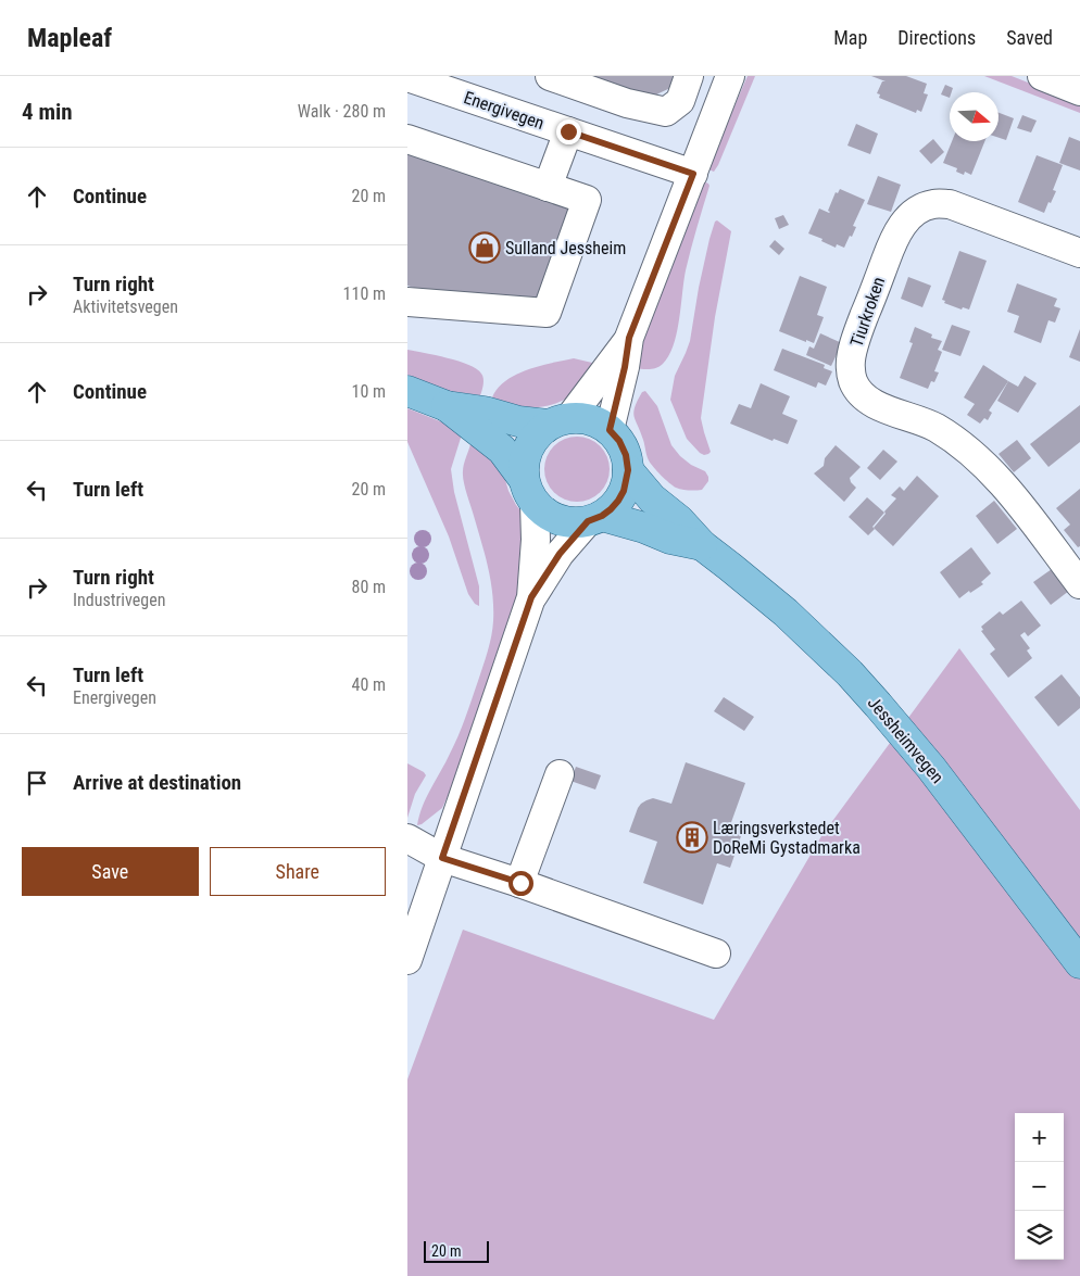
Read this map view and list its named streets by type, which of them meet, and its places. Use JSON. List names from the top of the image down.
{
  "streets": {
    "main road": ["Jessheimvegen"],
    "street": ["Energivegen", "Tiurkroken"]
  },
  "places": {
    "shop": ["Sulland Jessheim"],
    "building": ["Læringsverkstedet DoReMi Gystadmarka"]
  },
  "scale_bar": "20 m",
  "north": "right",
  "page": {
    "header": "Mapleaf",
    "nav": ["Map", "Directions", "Saved"],
    "heading": ["4 min", "Walk · 280 m"],
    "list": [
      ["Continue", "20 m"],
      ["Turn right", "Aktivitetsvegen", "110 m"],
      ["Continue", "10 m"],
      ["Turn left", "20 m"],
      ["Turn right", "Industrivegen", "80 m"],
      ["Turn left", "Energivegen", "40 m"],
      "Arrive at destination"
    ],
    "buttons": ["Save", "Share"],
    "map_buttons": ["+", "−"],
    "scale": "20 m"
  }
}
